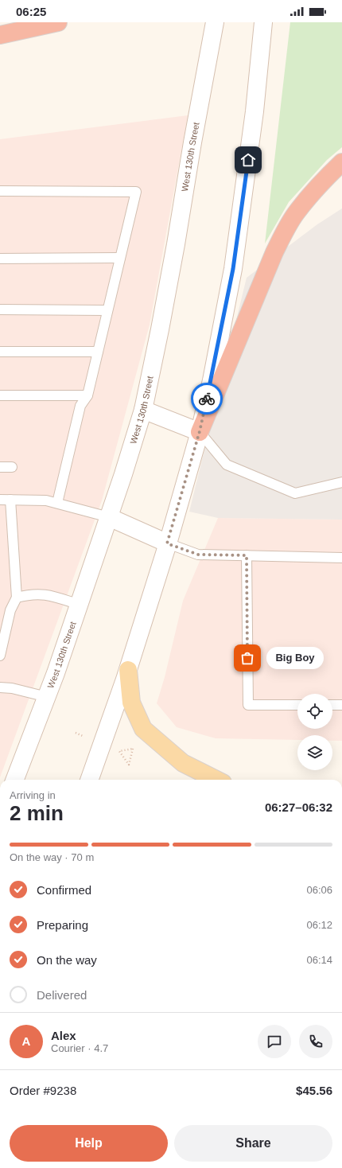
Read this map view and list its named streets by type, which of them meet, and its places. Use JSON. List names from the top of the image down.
{
  "streets": {
    "main road": ["West 130th Street"]
  },
  "places": ["Big Boy"],
  "page": {
    "status": "06:25",
    "bubble": "Big Boy",
    "heading": ["2 min", "Arriving in", "06:27–06:32"],
    "panel": [
      "Alex",
      "Courier · 4.7",
      "Order #9238",
      "$45.56"
    ],
    "bar": "On the way · 70 m",
    "list": [
      ["Confirmed", "06:06"],
      ["Preparing", "06:12"],
      ["On the way", "06:14"],
      "Delivered"
    ],
    "round": "A",
    "buttons": ["Help", "Share"]
  }
}
